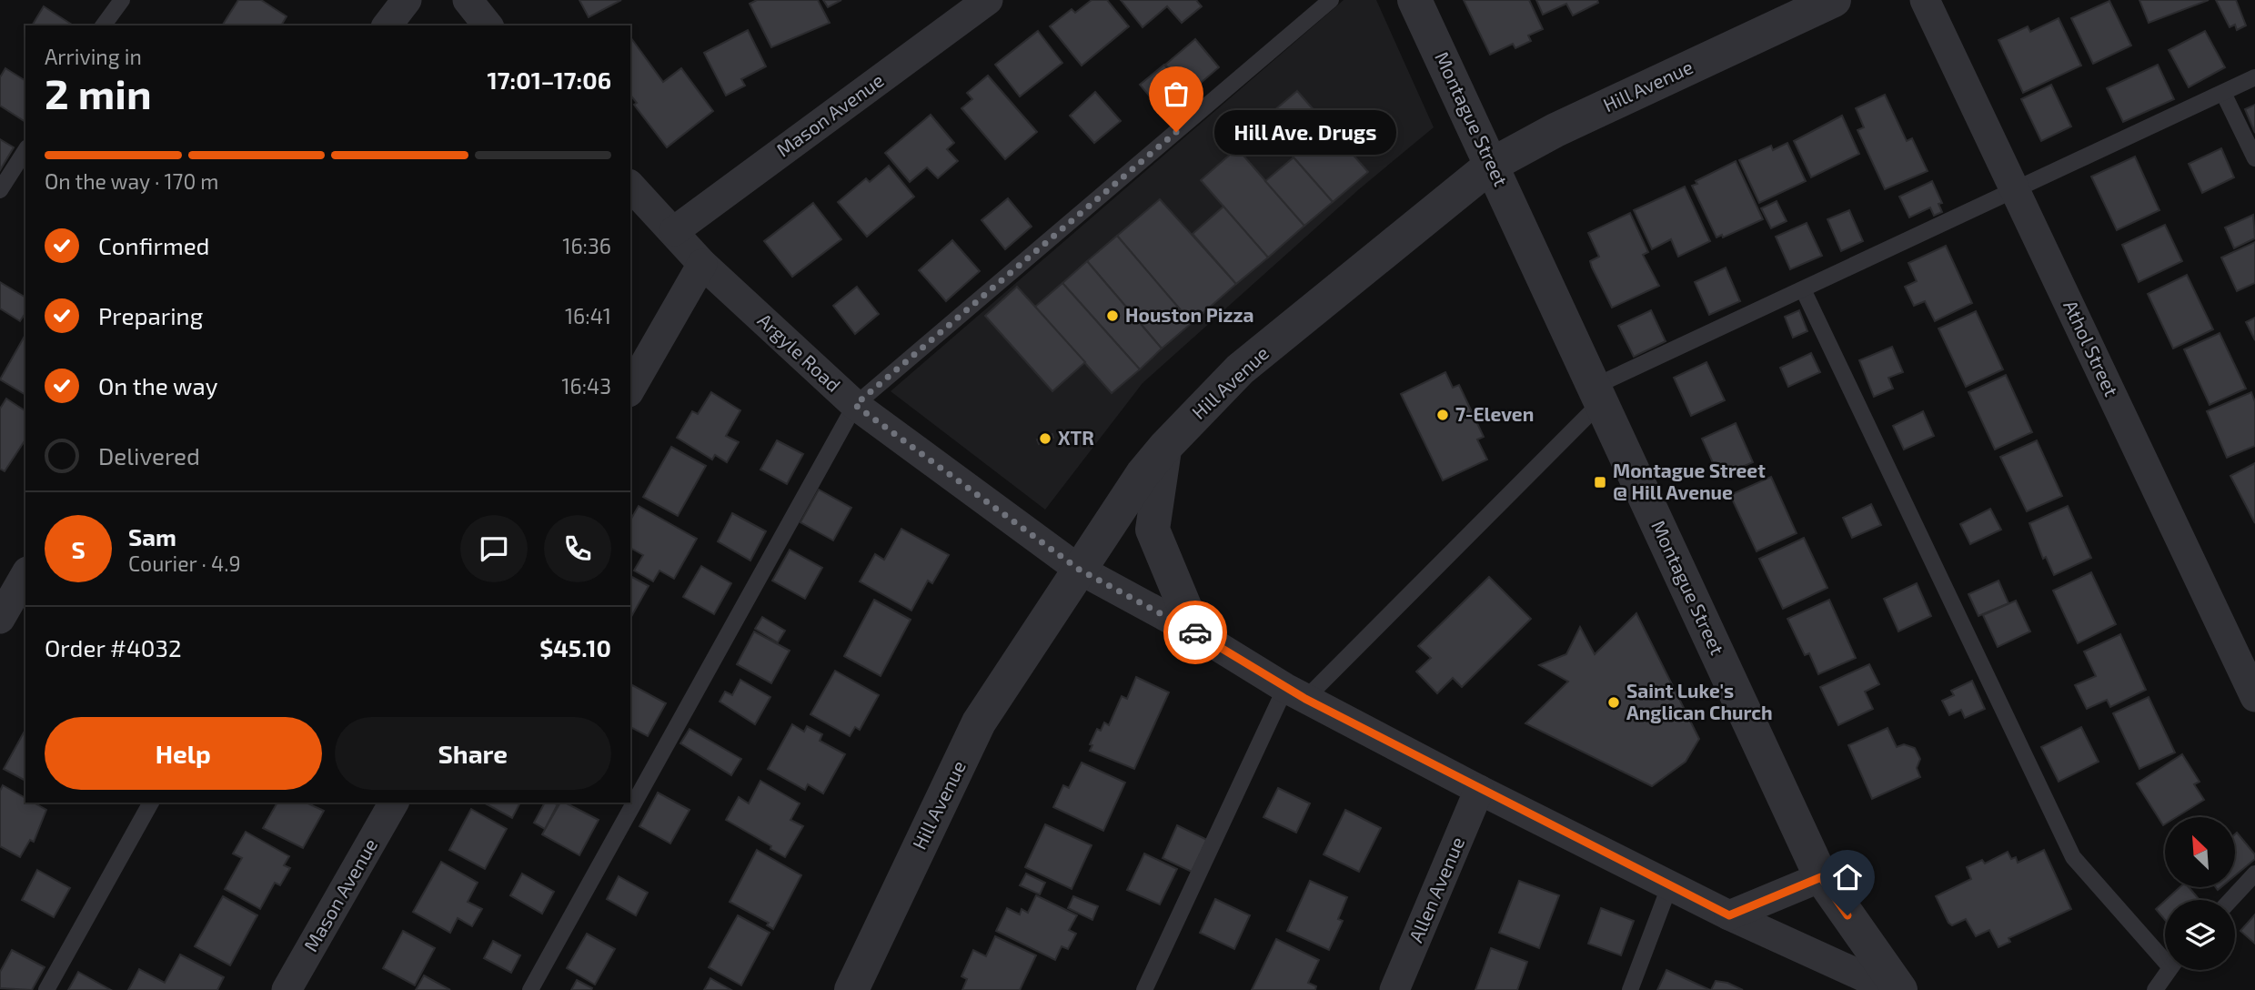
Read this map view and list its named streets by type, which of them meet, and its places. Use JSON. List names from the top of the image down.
{
  "streets": {
    "street": [
      "Hill Avenue",
      "Mason Avenue",
      "Montague Street",
      "Athol Street",
      "Argyle Road",
      "Allen Avenue"
    ]
  },
  "crossings": [
    ["Hill Avenue", "Montague Street"],
    ["Hill Avenue", "Argyle Road"],
    ["Mason Avenue", "Argyle Road"],
    ["Argyle Road", "Allen Avenue"]
  ],
  "places": {
    "other": [
      "Hill Ave. Drugs",
      "Houston Pizza",
      "7-Eleven",
      "XTR",
      "Saint Luke's Anglican Church"
    ],
    "transit": ["Montague Street @ Hill Avenue"]
  },
  "north": "top left",
  "page": {
    "heading": ["2 min", "Arriving in", "17:01–17:06"],
    "panel": [
      "Sam",
      "Courier · 4.9",
      "Order #4032",
      "$45.10"
    ],
    "bubble": "Hill Ave. Drugs",
    "bar": "On the way · 170 m",
    "list": [
      ["Confirmed", "16:36"],
      ["Preparing", "16:41"],
      ["On the way", "16:43"],
      "Delivered"
    ],
    "round": "S",
    "buttons": ["Help", "Share"]
  }
}
